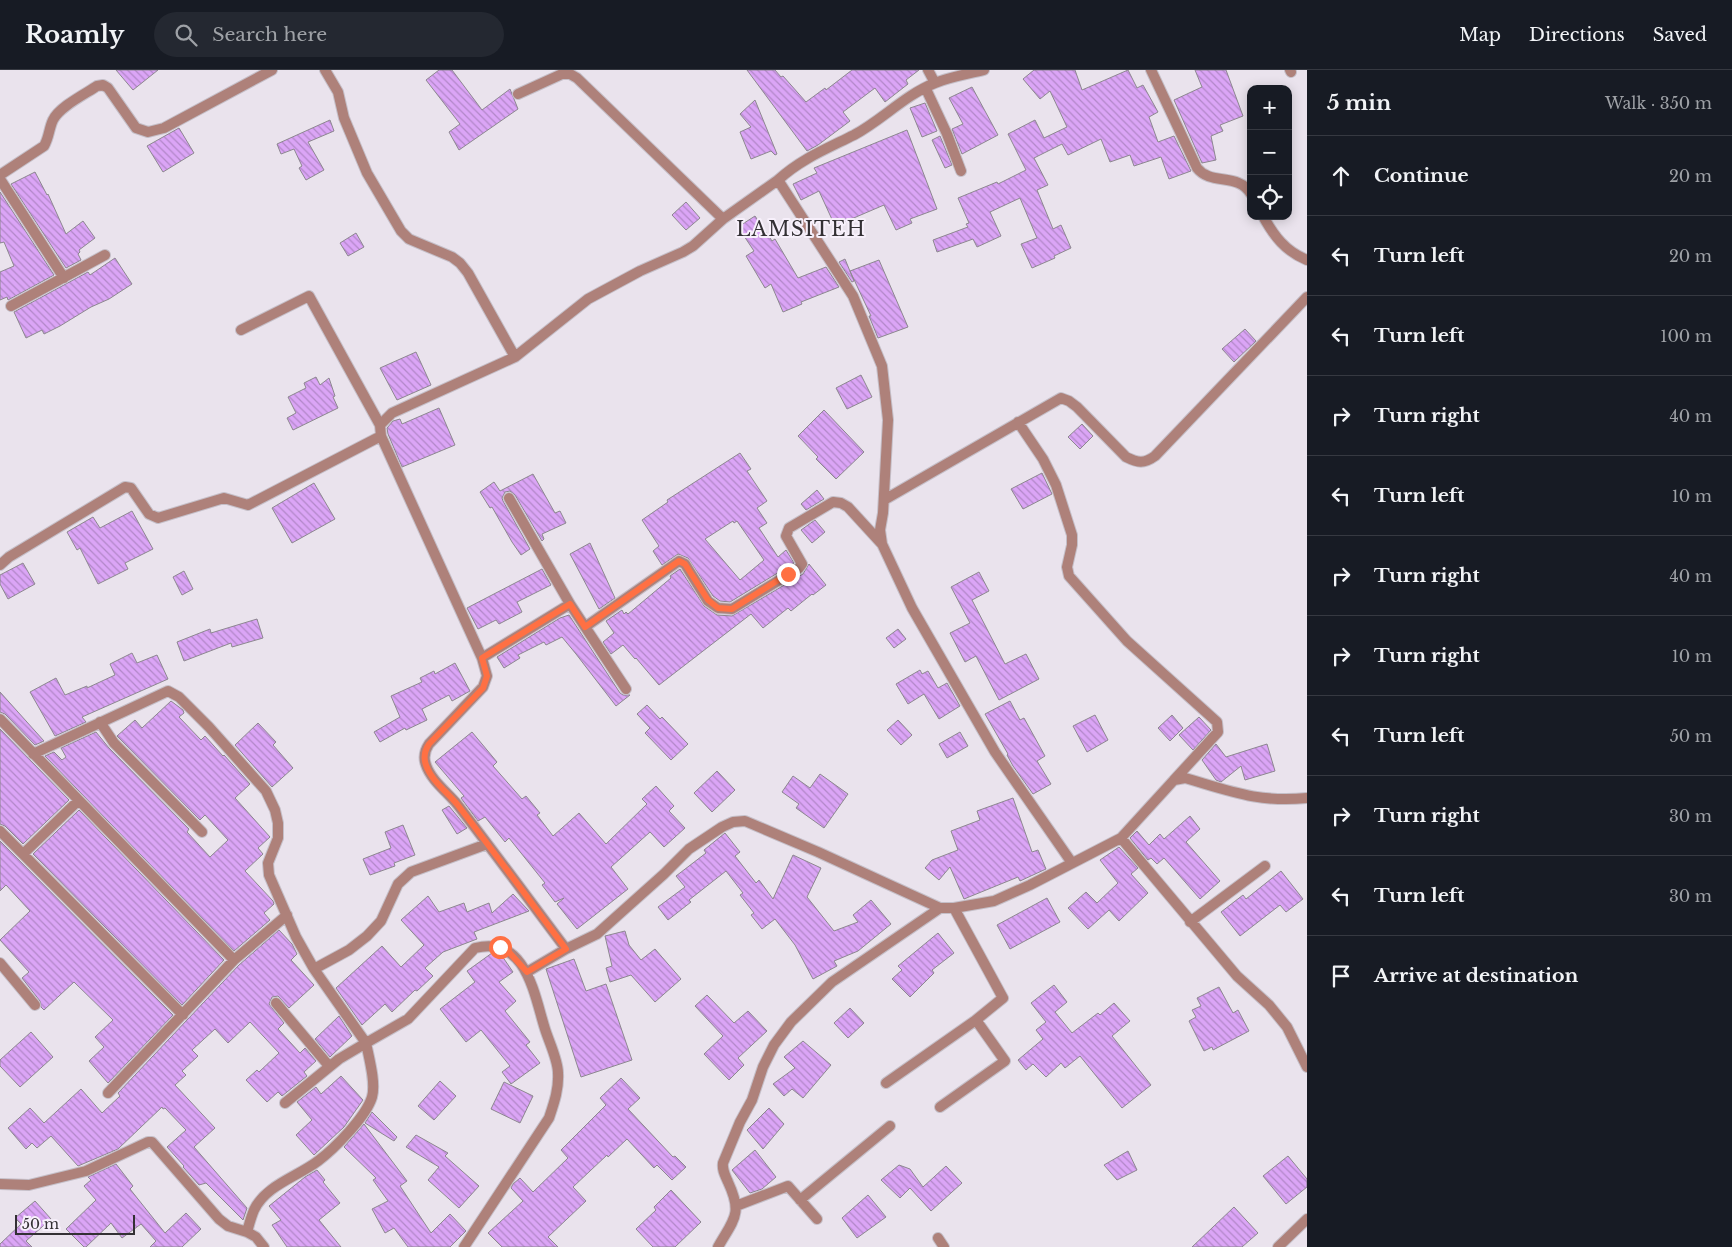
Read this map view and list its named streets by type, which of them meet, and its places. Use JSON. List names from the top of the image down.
{
  "districts": ["LAMSITEH"],
  "scale_bar": "50 m",
  "page": {
    "header": "Roamly",
    "search": "Search here",
    "nav": ["Map", "Directions", "Saved"],
    "heading": ["5 min", "Walk · 350 m"],
    "map_buttons": ["+", "−"],
    "list": [
      ["Continue", "20 m"],
      ["Turn left", "20 m"],
      ["Turn left", "100 m"],
      ["Turn right", "40 m"],
      ["Turn left", "10 m"],
      ["Turn right", "40 m"],
      ["Turn right", "10 m"],
      ["Turn left", "50 m"],
      ["Turn right", "30 m"],
      ["Turn left", "30 m"],
      "Arrive at destination"
    ],
    "scale": "50 m"
  }
}
